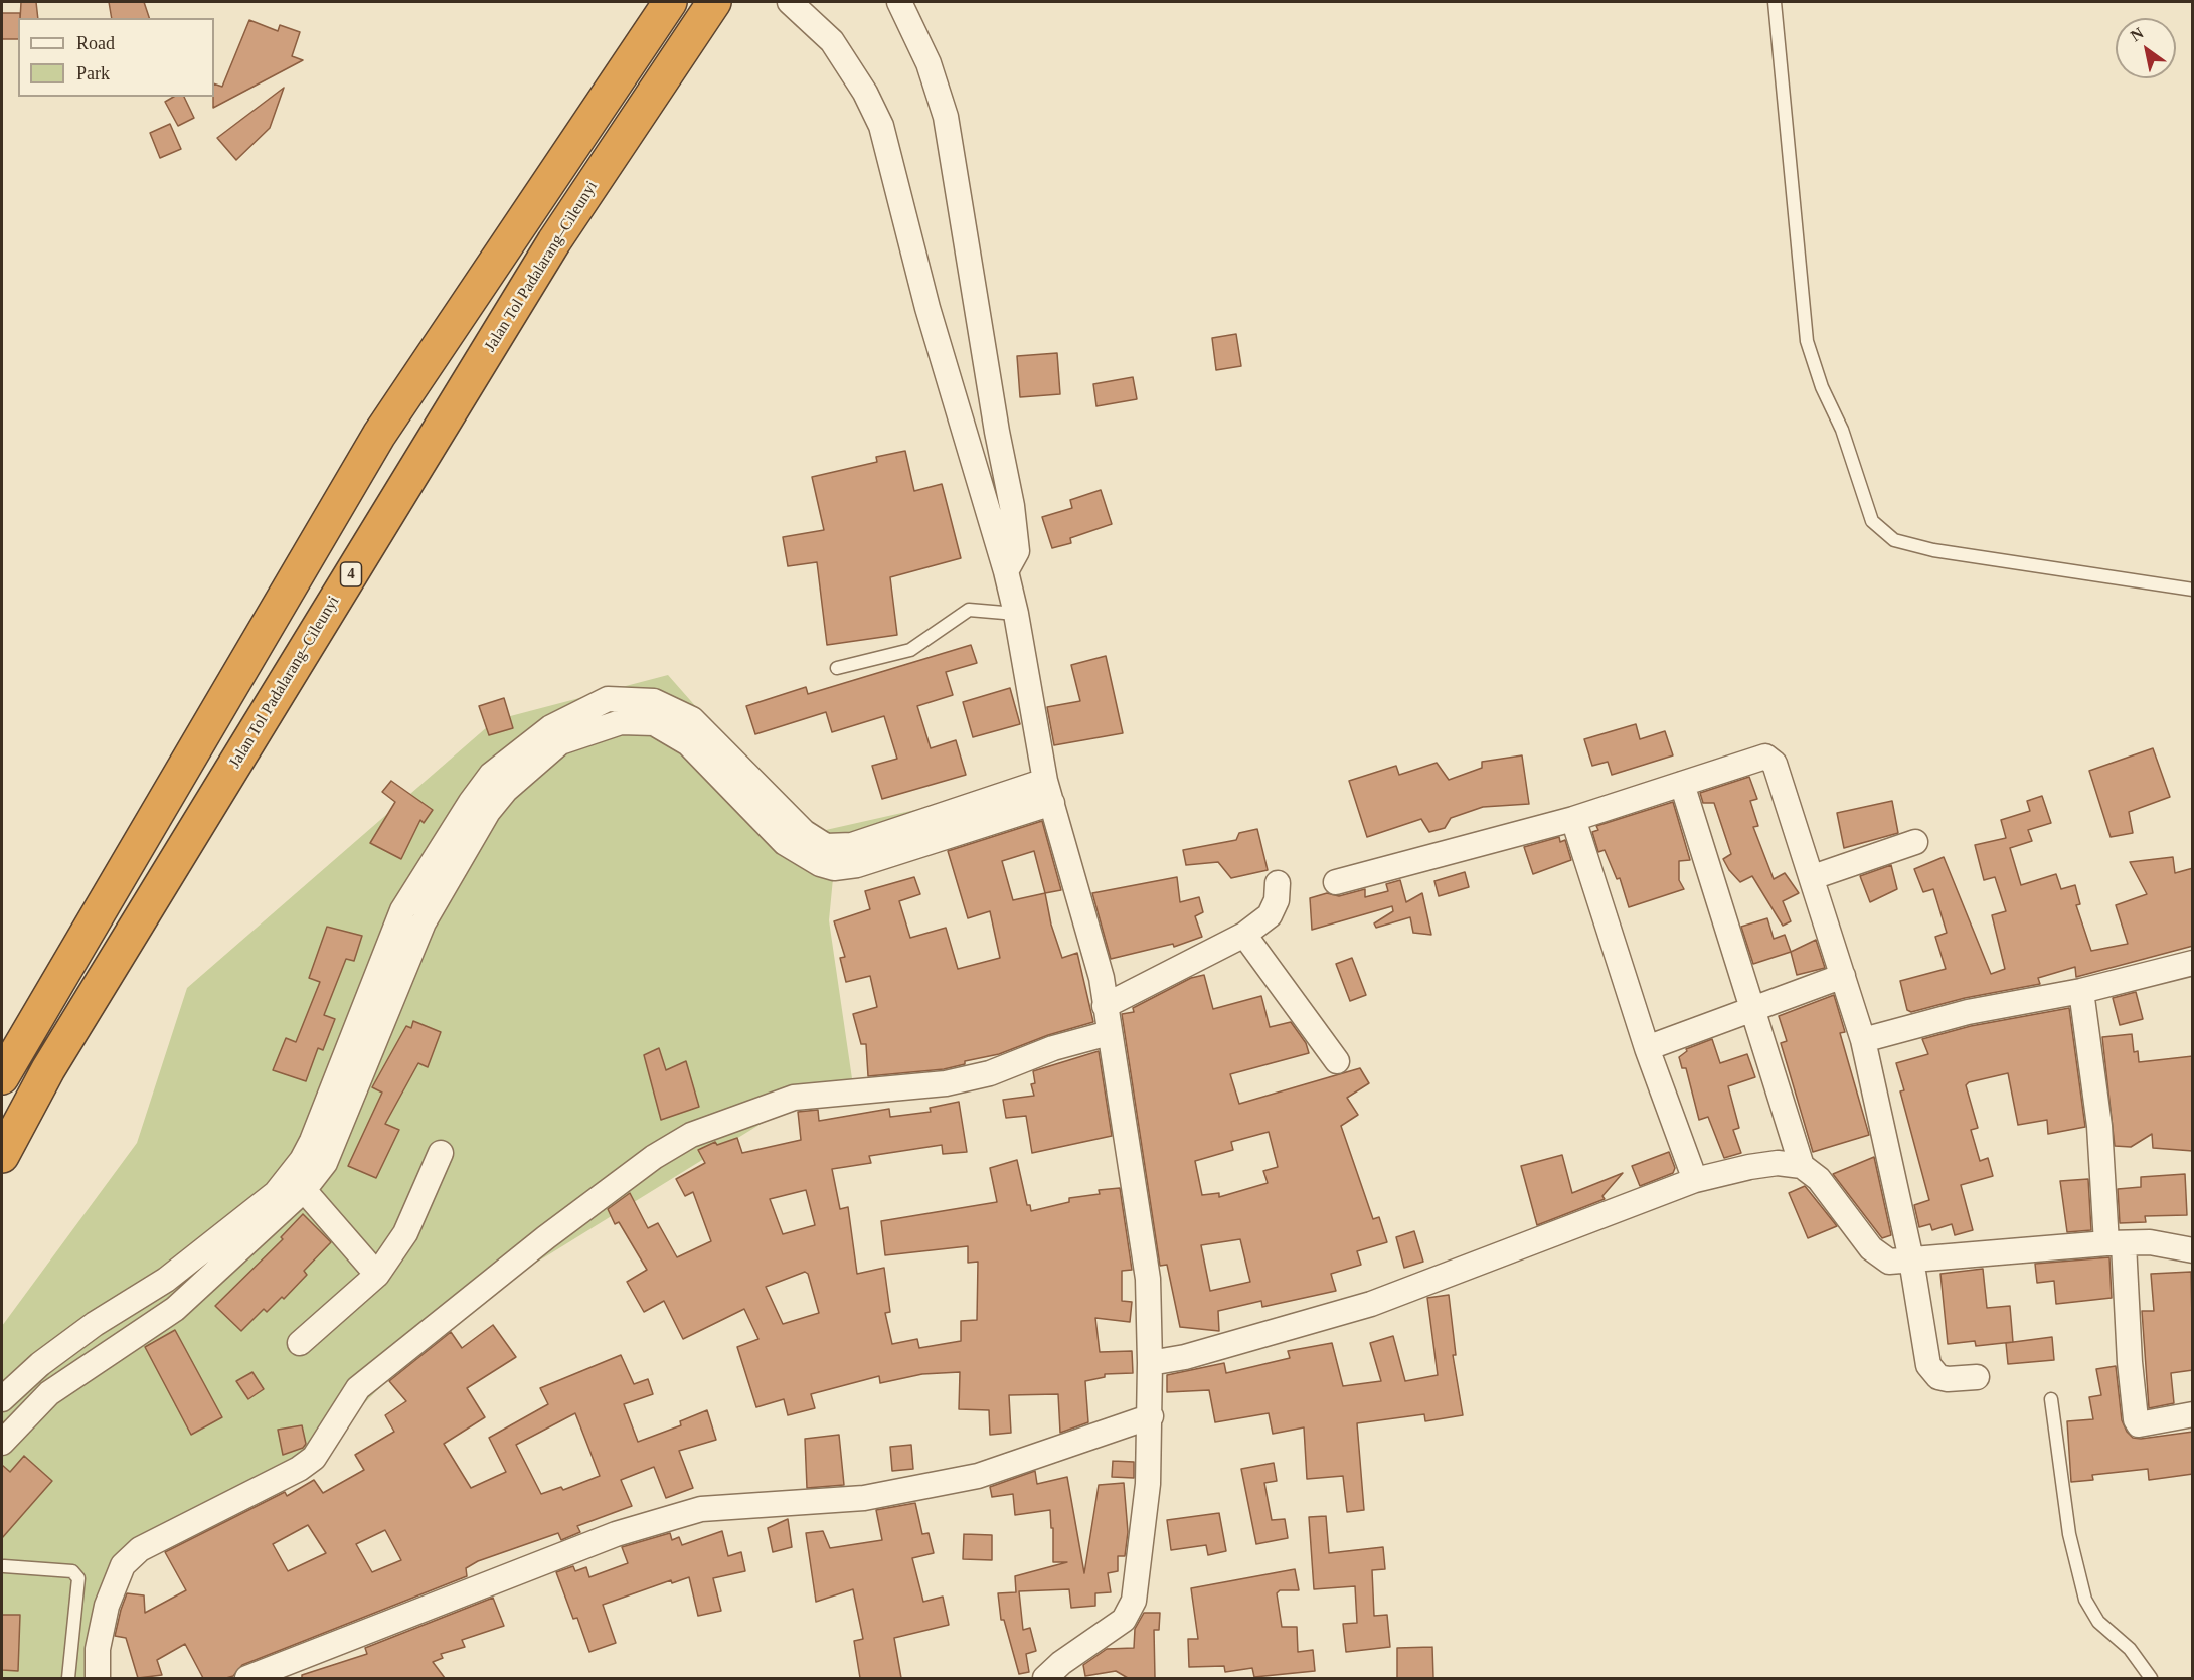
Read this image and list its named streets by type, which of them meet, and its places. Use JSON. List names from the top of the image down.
{
  "streets": {
    "highway": ["Jalan Tol Padalarang–Cileunyi", "4"]
  },
  "legend": ["Road", "Park"],
  "north": "top left"
}
